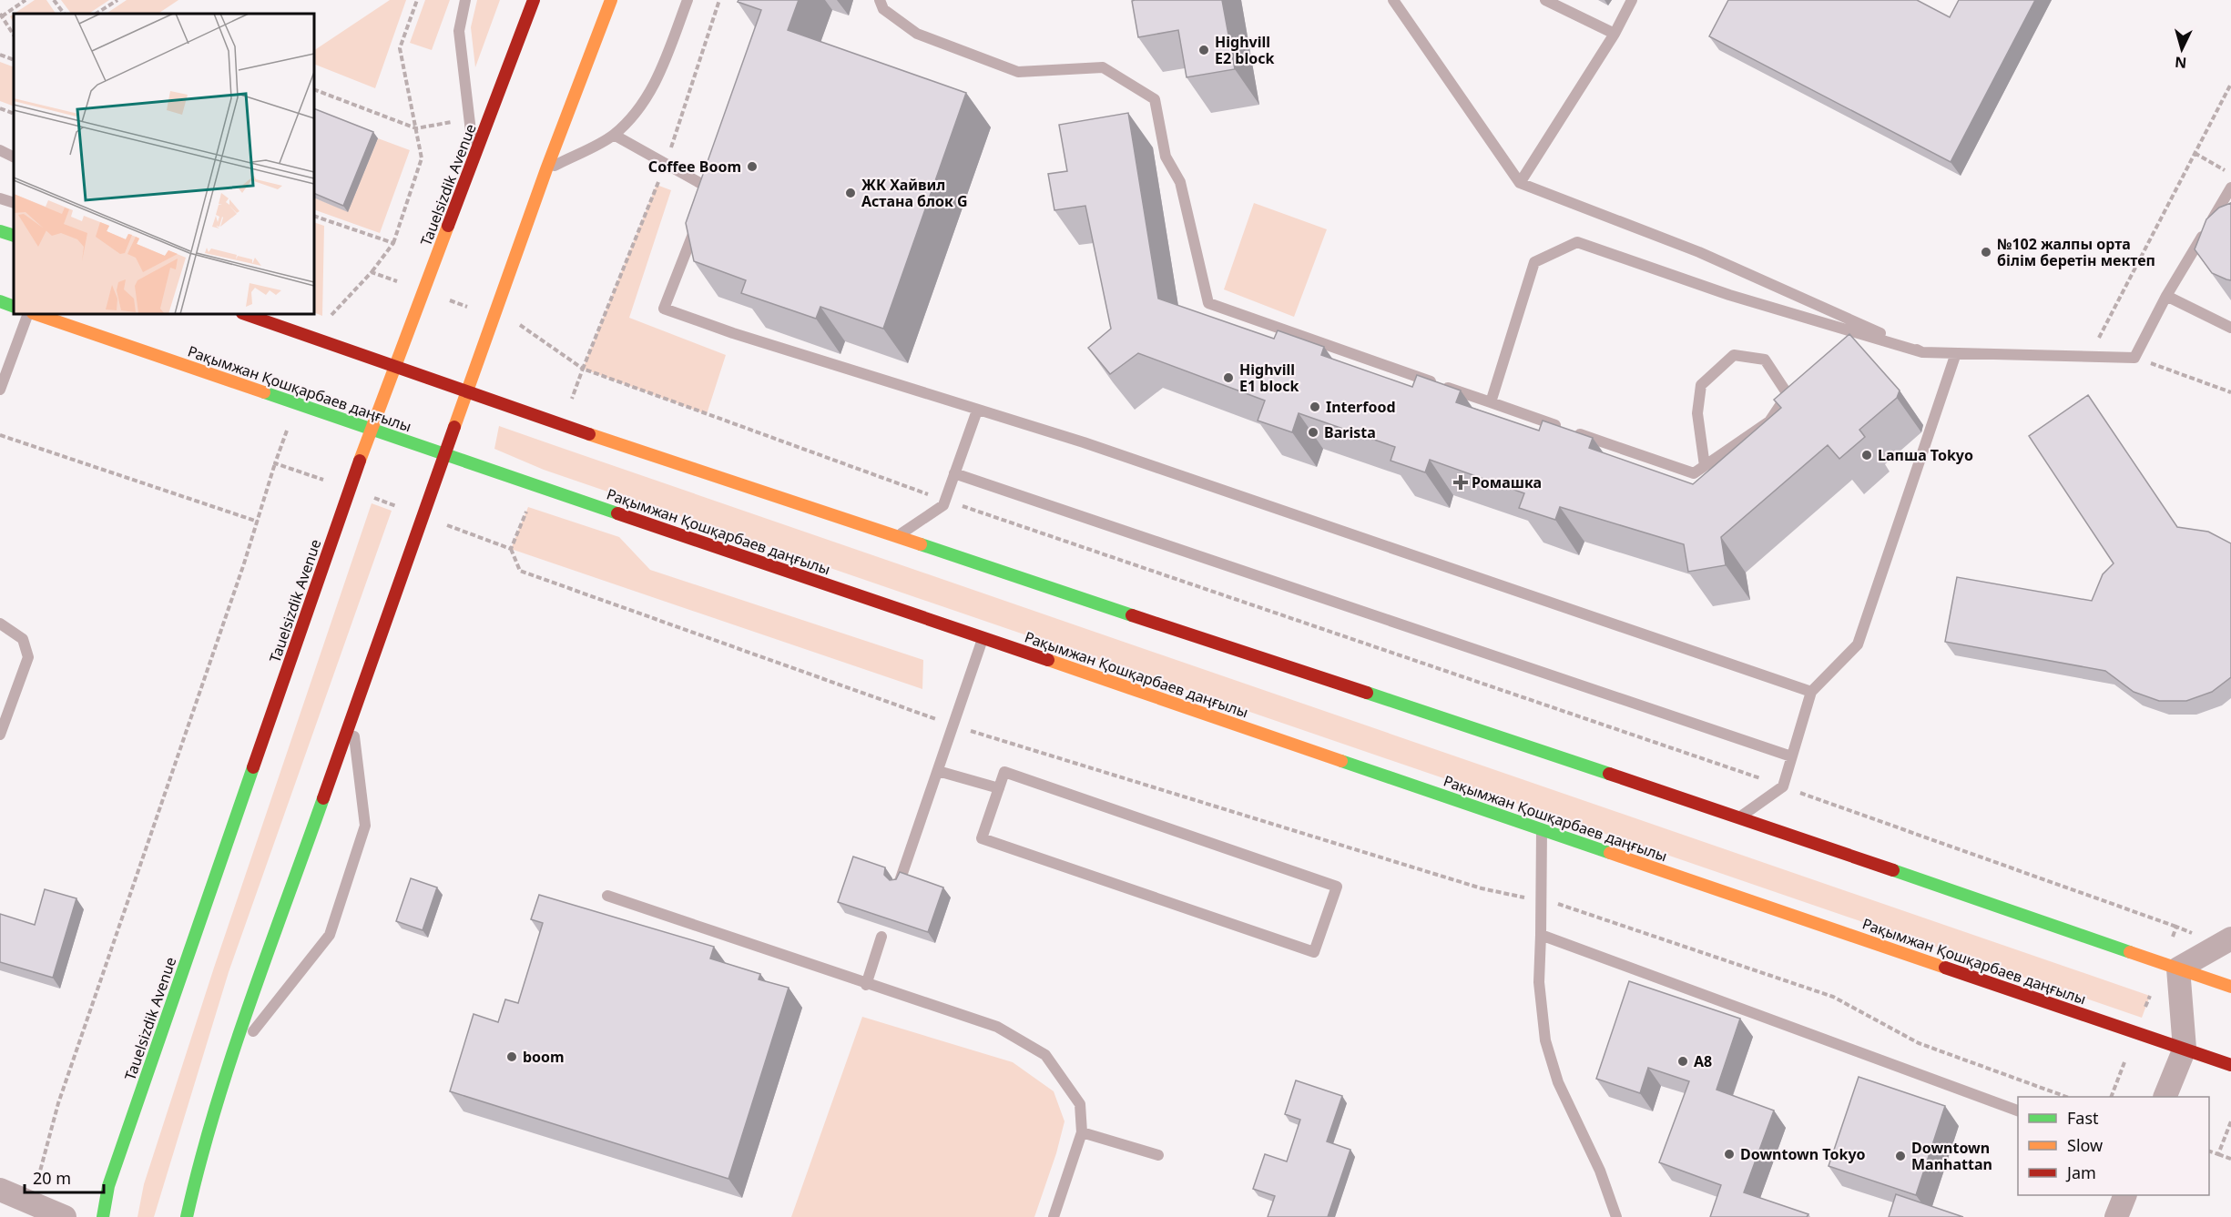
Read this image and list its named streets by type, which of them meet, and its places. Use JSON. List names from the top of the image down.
{
  "streets": {
    "main road": ["Tauelsizdik Avenue", "Рақымжан Қошқарбаев даңғылы"]
  },
  "crossings": [
    ["Tauelsizdik Avenue", "Рақымжан Қошқарбаев даңғылы"]
  ],
  "places": {
    "other": [
      "Highvill E2 block",
      "Coffee Boom",
      "ЖК Хайвил Астана блок G",
      "№102 жалпы орта білім беретін мектеп",
      "Highvill E1 block",
      "Interfood",
      "Barista",
      "Lапша Tokyo",
      "boom",
      "А8",
      "Downtown Tokyo",
      "Downtown Manhattan"
    ],
    "health": ["Ромашка"]
  },
  "legend": ["Fast", "Slow", "Jam"],
  "scale_bar": "20 m",
  "north": "bottom"
}
